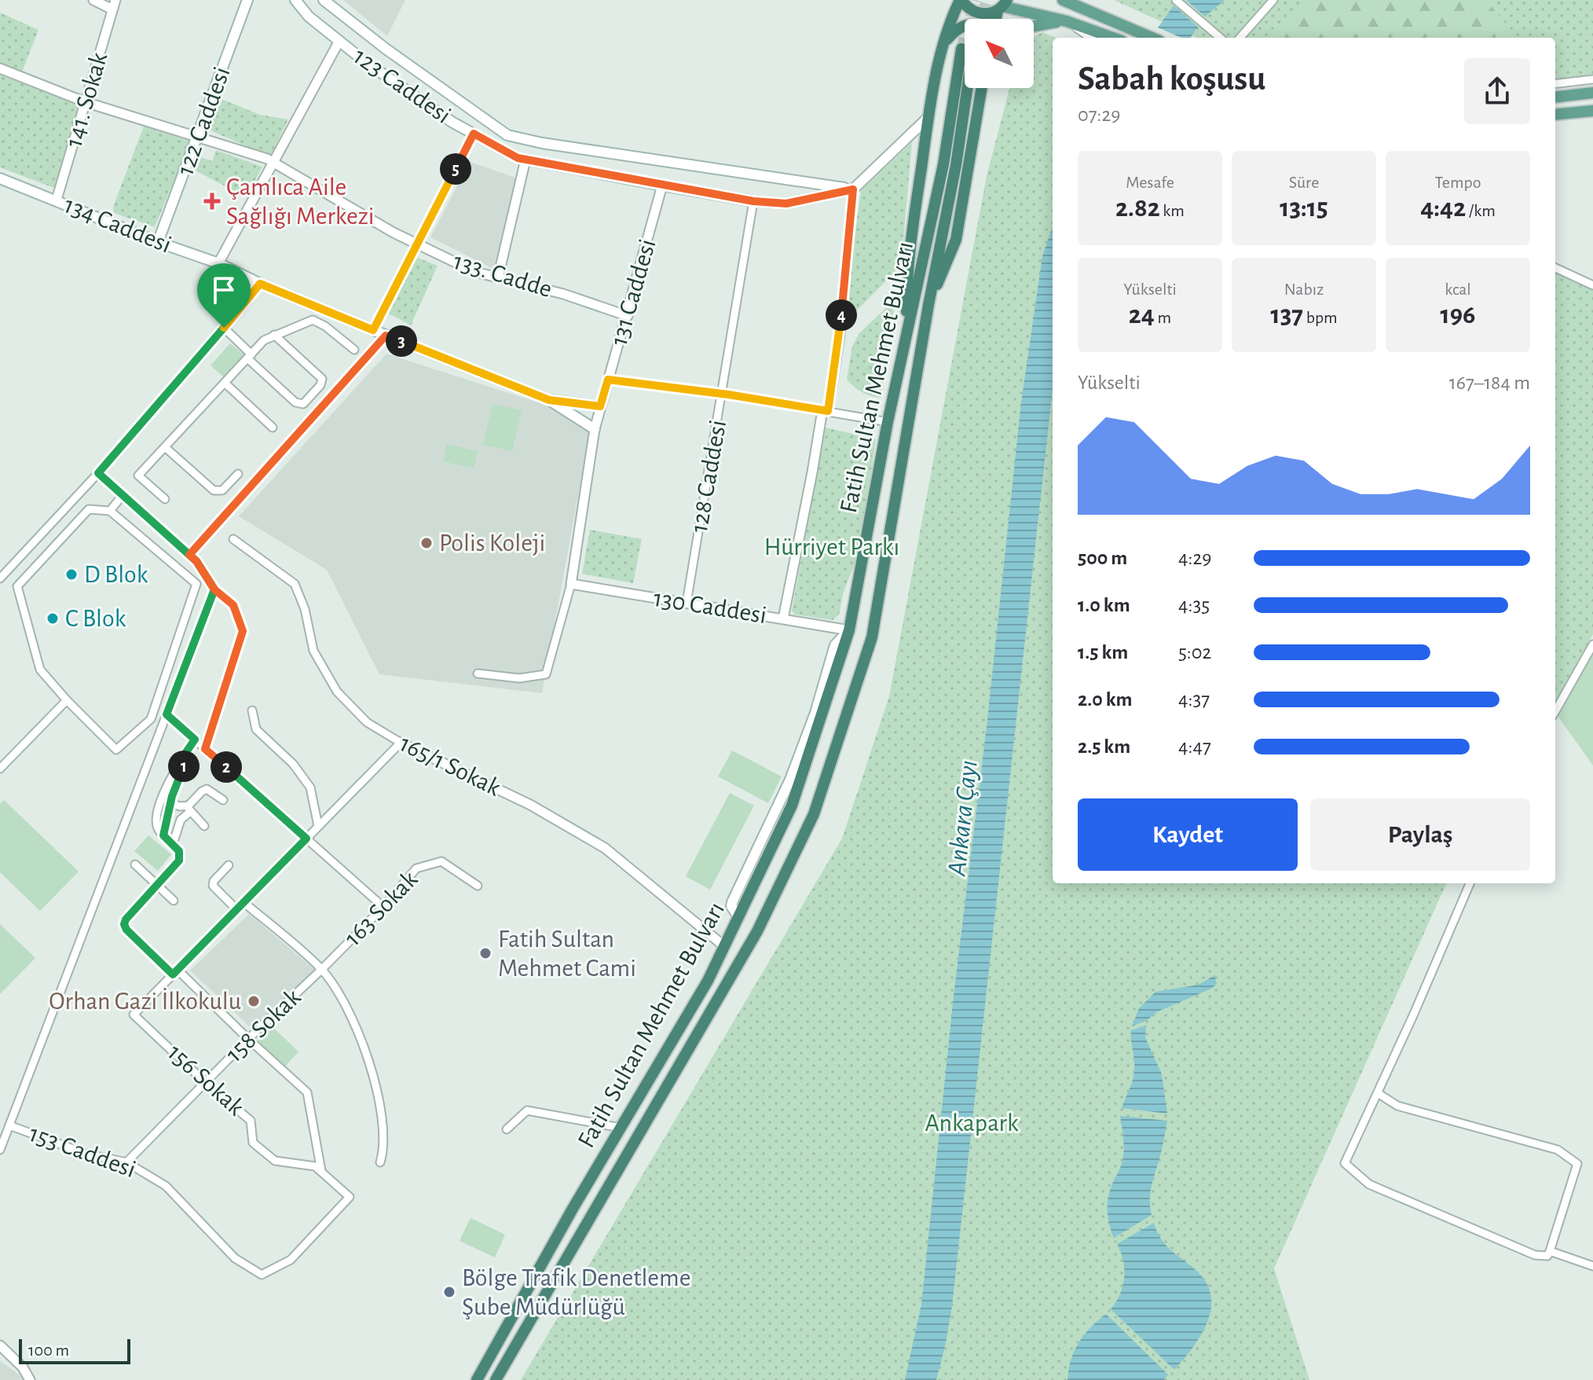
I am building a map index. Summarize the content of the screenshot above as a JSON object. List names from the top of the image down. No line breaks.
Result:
{"streets":{"highway":["Fatih Sultan Mehmet Bulvarı"],"main road":["123 Caddesi","122 Caddesi","134 Caddesi"],"street":["141. Sokak","133. Cadde","131 Caddesi","128 Caddesi","130 Caddesi","165/1 Sokak","163 Sokak","158 Sokak","156 Sokak","153 Caddesi"]},"crossings":[["123 Caddesi","131 Caddesi"],["123 Caddesi","128 Caddesi"],["141. Sokak","134 Caddesi"],["141. Sokak","133. Cadde"],["122 Caddesi","134 Caddesi"],["122 Caddesi","133. Cadde"],["134 Caddesi","131 Caddesi"],["133. Cadde","131 Caddesi"],["131 Caddesi","130 Caddesi"],["Fatih Sultan Mehmet Bulvarı","130 Caddesi"],["Fatih Sultan Mehmet Bulvarı","165/1 Sokak"],["128 Caddesi","130 Caddesi"],["163 Sokak","158 Sokak"],["158 Sokak","156 Sokak"],["158 Sokak","153 Caddesi"],["156 Sokak","153 Caddesi"]],"water":["Ankara Çayı"],"parks":["Hürriyet Parkı","Ankapark"],"places":{"health":["Çamlıca Aile Sağlığı Merkezi"],"other":["Polis Koleji","D Blok","C Blok","Fatih Sultan Mehmet Cami","Orhan Gazi İlkokulu","Bölge Trafik Denetleme Şube Müdürlüğü"]},"scale_bar":"100 m","north":"top left","page":{"heading":["Sabah koşusu","07:29"],"stats":[["Mesafe","2.82 km"],["Süre","13:15"],["Tempo","4:42 /km"],["Yükselti","24 m"],["Nabız","137 bpm"],["kcal","196"]],"pins":["5","4","3","1","2"],"chart":["Yükselti","167–184 m"],"list":[{"name":"500 m","note":"4:29"},{"name":"1.0 km","note":"4:35"},{"name":"1.5 km","note":"5:02"},{"name":"2.0 km","note":"4:37"},{"name":"2.5 km","note":"4:47"}],"buttons":["Kaydet","Paylaş"],"scale":"100 m"}}
